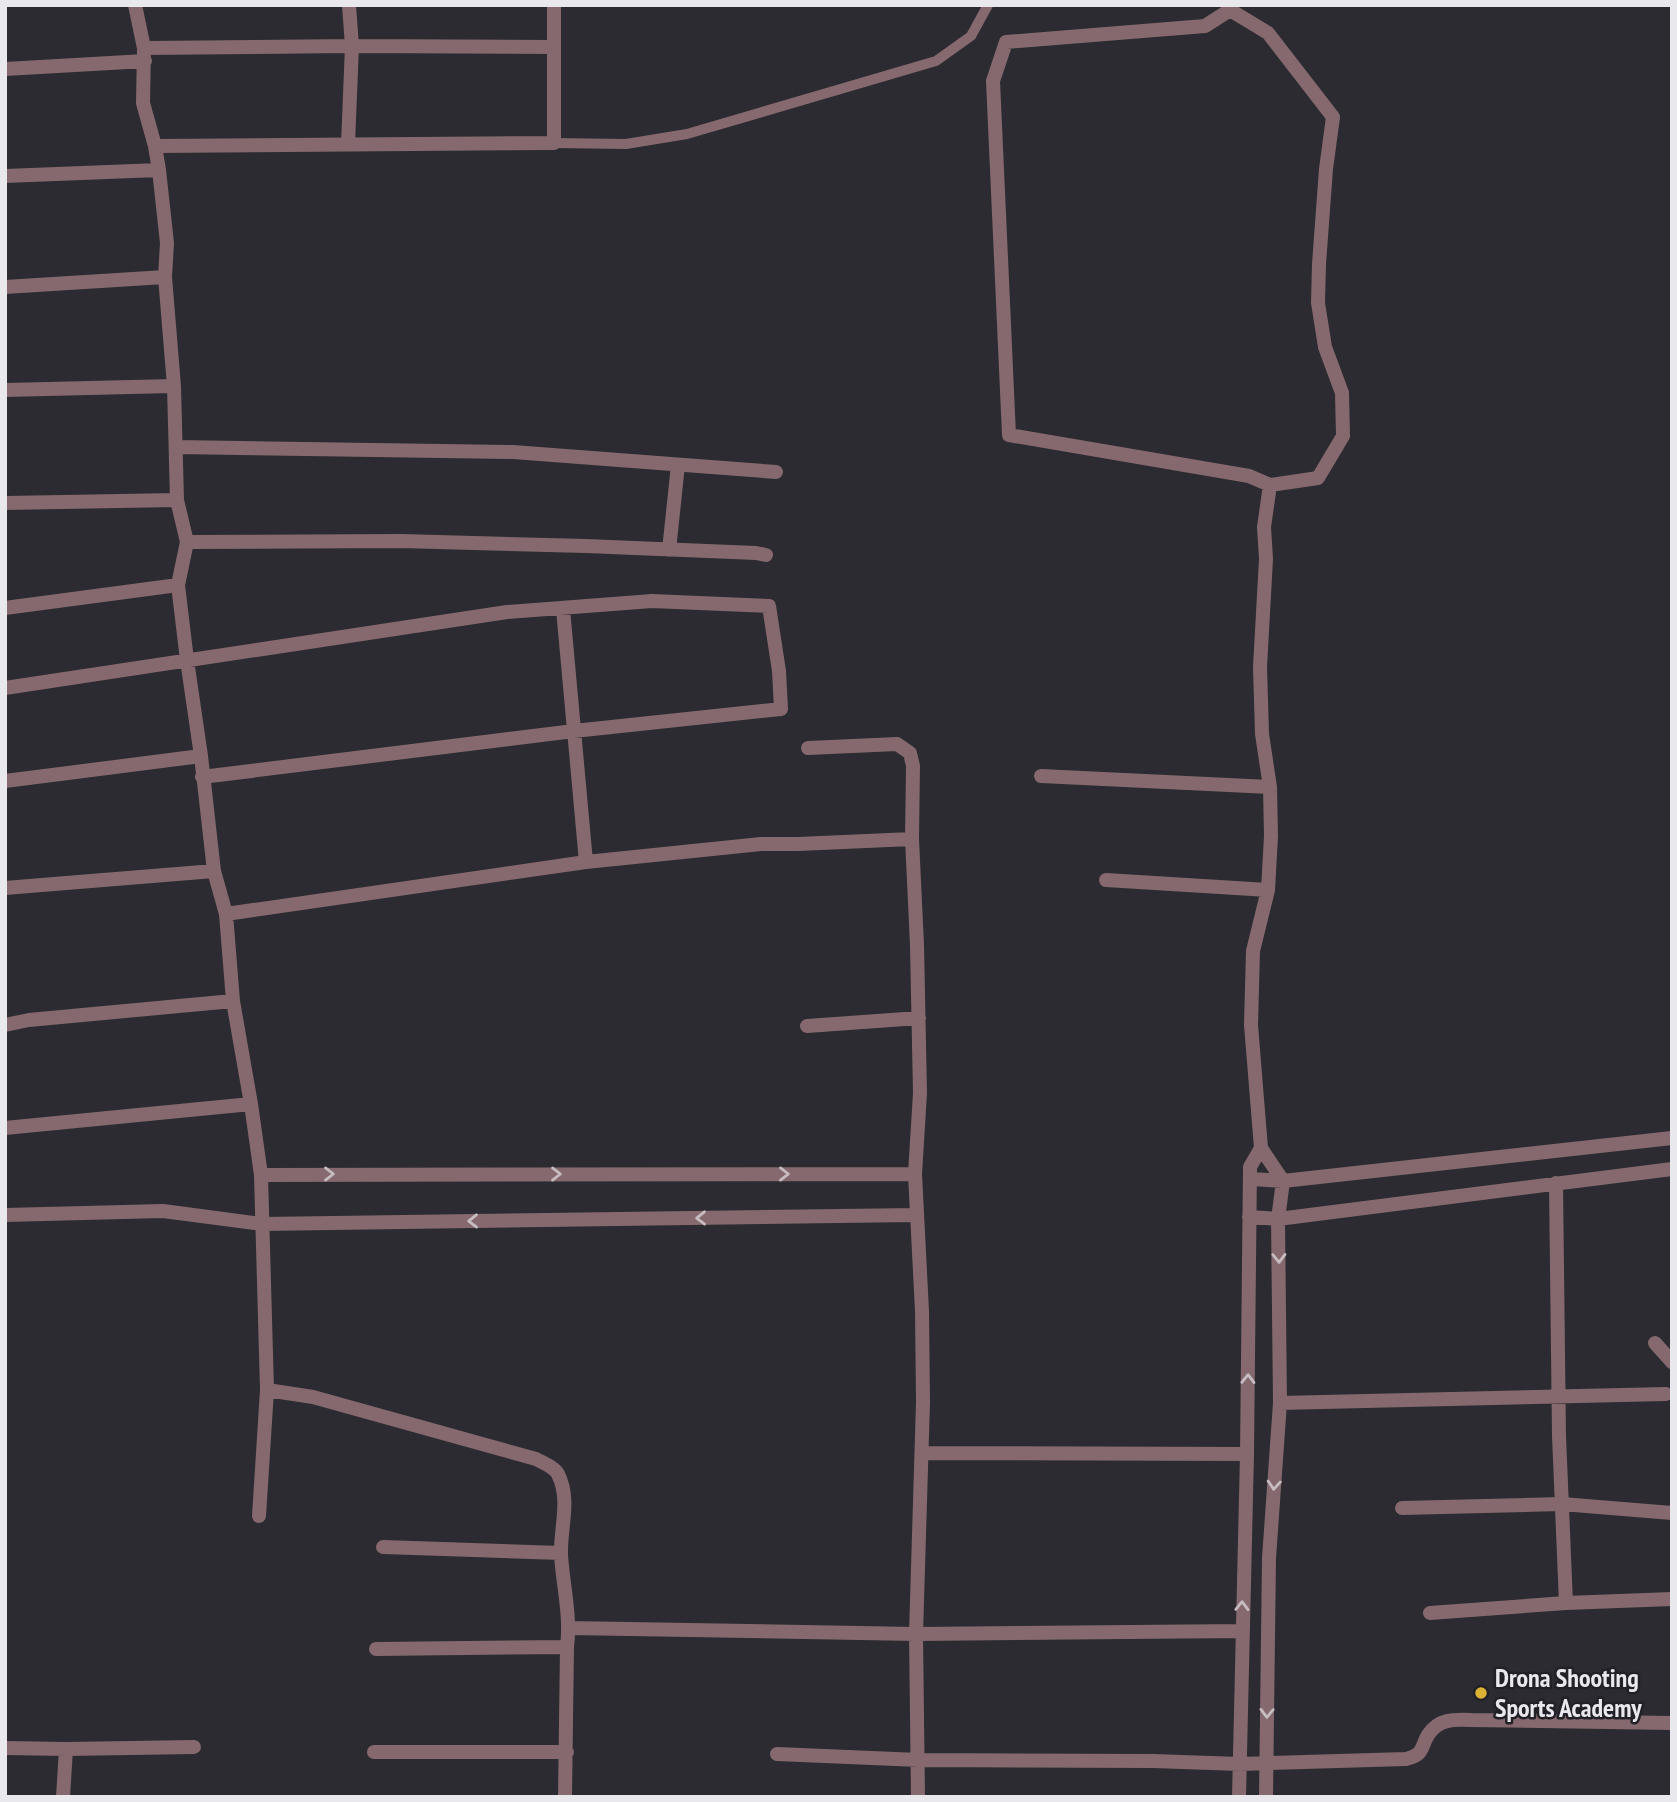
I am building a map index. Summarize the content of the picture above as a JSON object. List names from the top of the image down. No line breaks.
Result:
{"places":["Drona Shooting Sports Academy"]}
